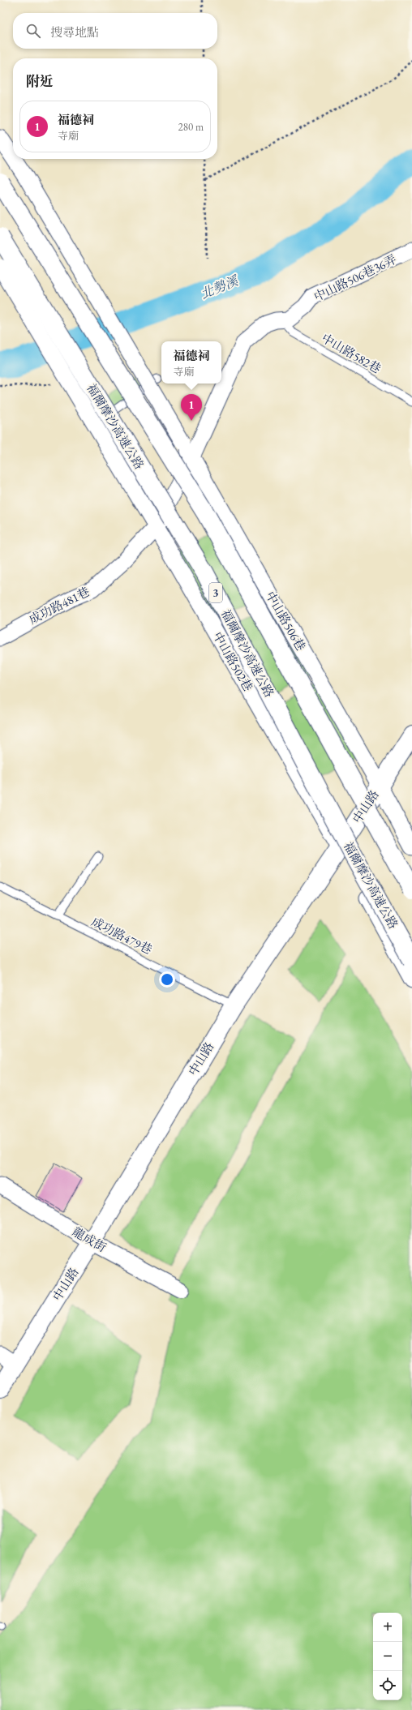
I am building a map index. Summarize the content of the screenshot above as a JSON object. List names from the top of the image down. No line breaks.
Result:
{"streets":{"main road":["福爾摩沙高速公路","3","中山路"],"street":["中山路506巷36弄","成功路481巷","中山路506巷","中山路502巷","龍成街"],"lane":["中山路582巷","成功路479巷"]},"crossings":[["中山路506巷36弄","中山路582巷"],["中山路506巷36弄","成功路481巷"],["中山路506巷36弄","中山路506巷"],["成功路481巷","中山路506巷"],["成功路481巷","中山路502巷"],["中山路506巷","中山路"],["中山路502巷","中山路"],["中山路","成功路479巷"],["中山路","龍成街"]],"water":["北勢溪"],"page":{"search":"搜尋地點","heading":"附近","list":[{"mark":"1","name":"福德祠","note":"寺廟","value":"280 m"}],"popup":["福德祠","寺廟"],"pins":"1","map_buttons":["+","−"]}}
